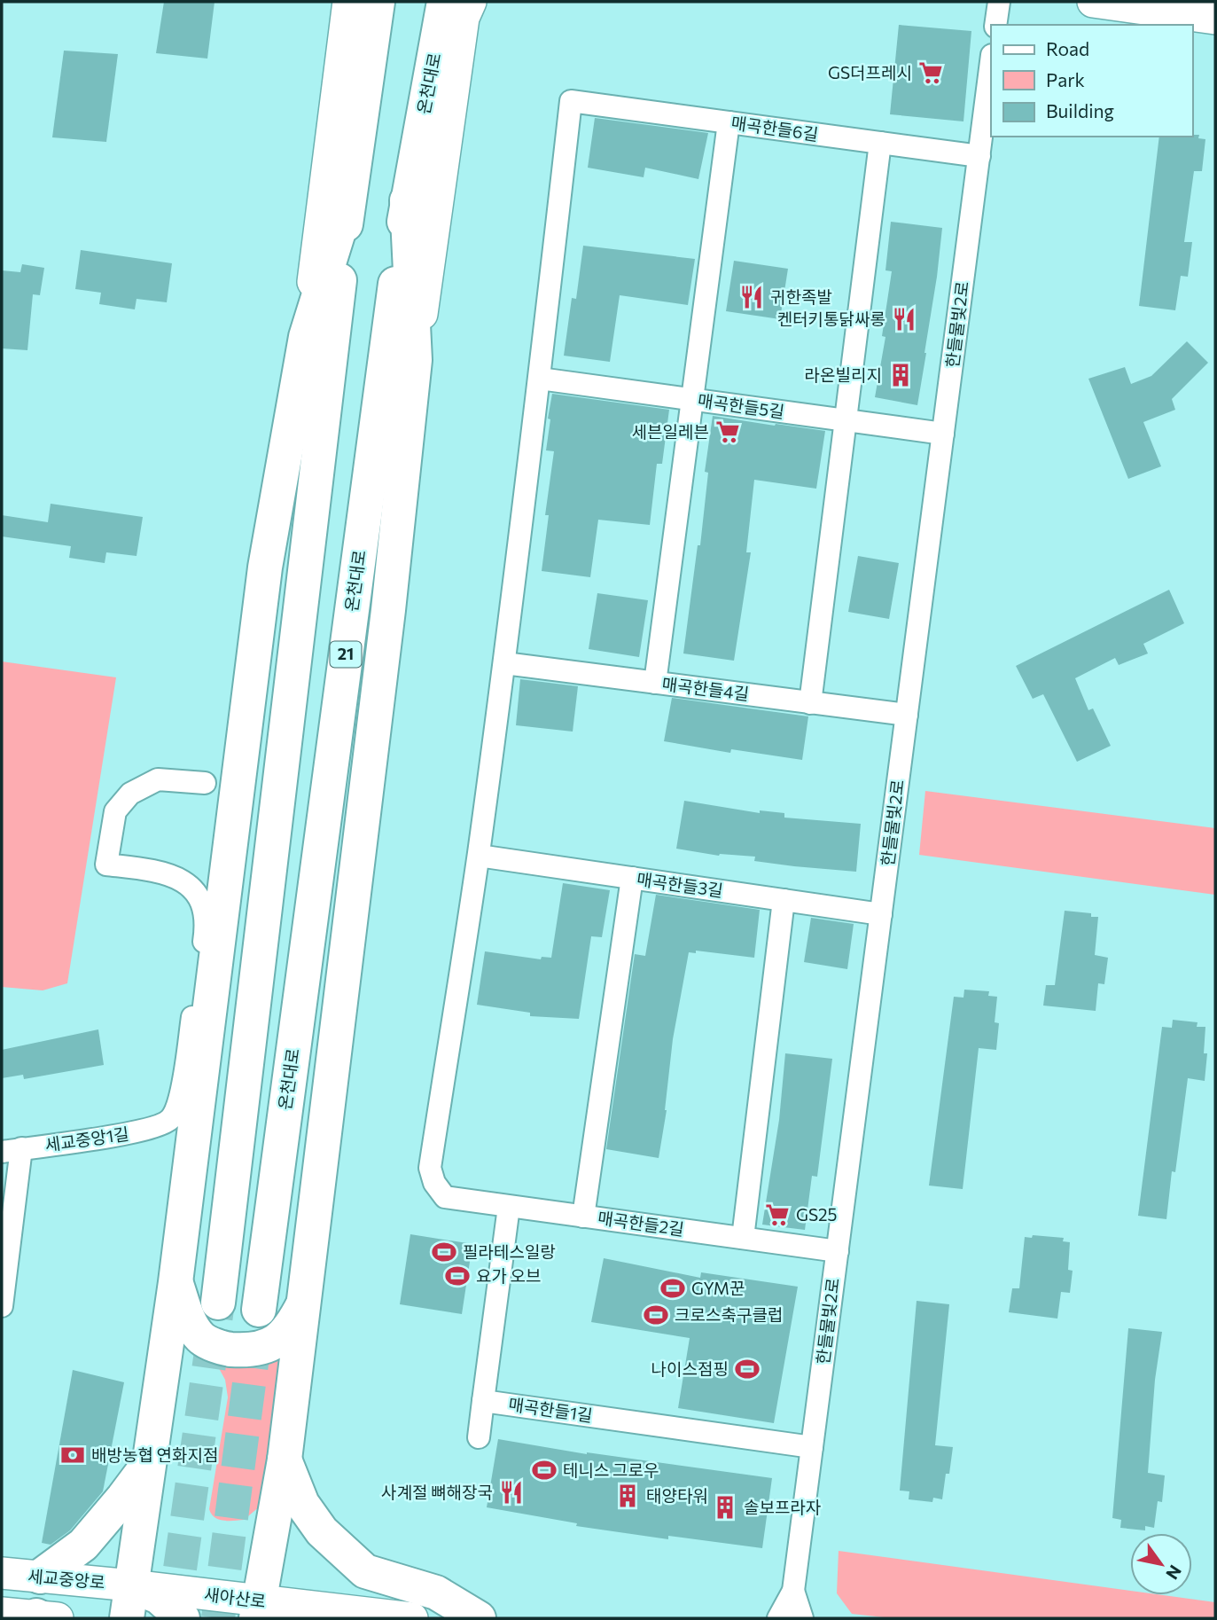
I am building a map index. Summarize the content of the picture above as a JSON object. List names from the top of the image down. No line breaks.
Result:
{"streets":{"highway":["온천대로","21"],"street":["매곡한들6길","한들물빛2로","매곡한들5길","매곡한들4길","매곡한들3길","세교중앙1길","매곡한들2길","매곡한들1길","세교중앙로","새아산로"]},"crossings":[["매곡한들6길","한들물빛2로"],["매곡한들6길","매곡한들5길"],["한들물빛2로","매곡한들5길"],["한들물빛2로","매곡한들4길"],["한들물빛2로","매곡한들3길"],["한들물빛2로","매곡한들2길"],["한들물빛2로","매곡한들1길"],["매곡한들3길","매곡한들2길"],["매곡한들2길","매곡한들1길"],["세교중앙로","새아산로"]],"places":{"supermarket":["GS더프레시","세븐일레븐","GS25"],"restaurant":["귀한족발","켄터키통닭싸롱","사계절 뼈해장국"],"building":["라온빌리지","태양타워","솔보프라자"],"sports":["필라테스일랑","요가 오브","GYM꾼","크로스축구클럽","나이스점핑","테니스 그로우"],"bank":["배방농협 연화지점"]},"legend":["Road","Park","Building"],"north":"bottom right"}
